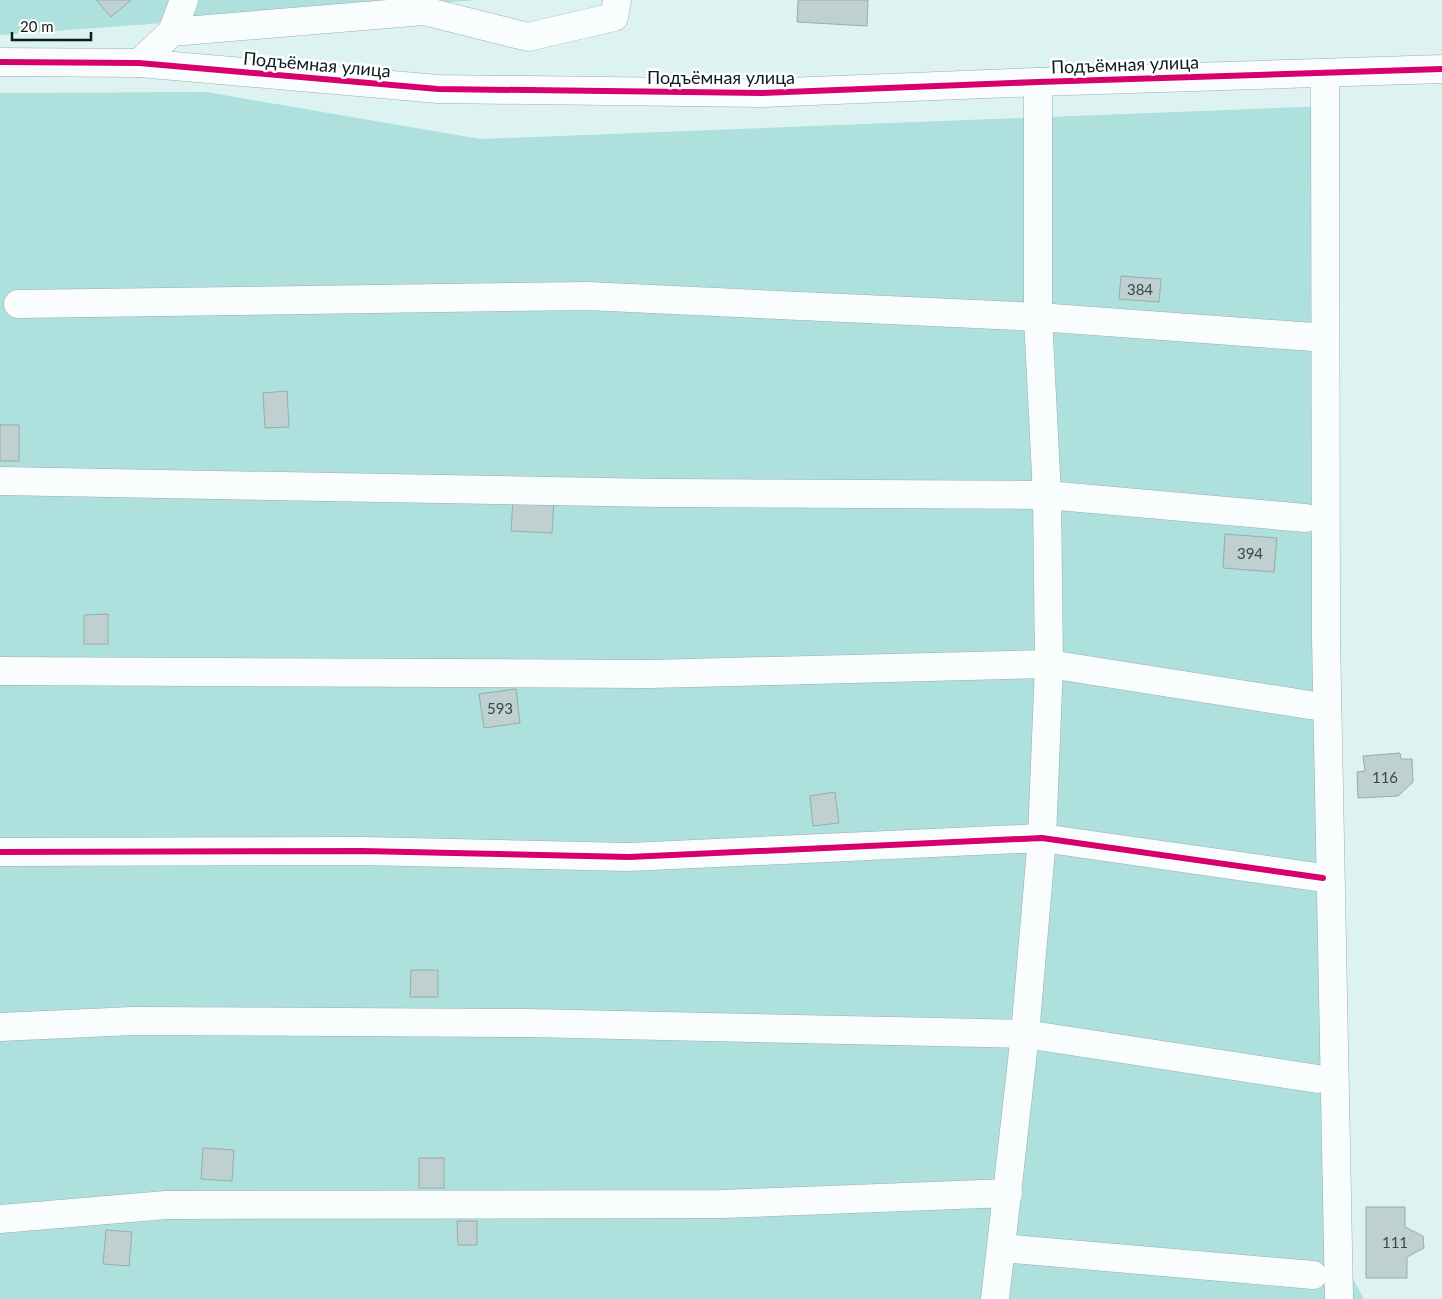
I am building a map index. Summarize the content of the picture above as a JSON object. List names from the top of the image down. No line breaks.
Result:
{"streets":{"street":["Подъёмная улица"]},"house_numbers":["384","394","593","116","111"],"scale_bar":"20 m"}
